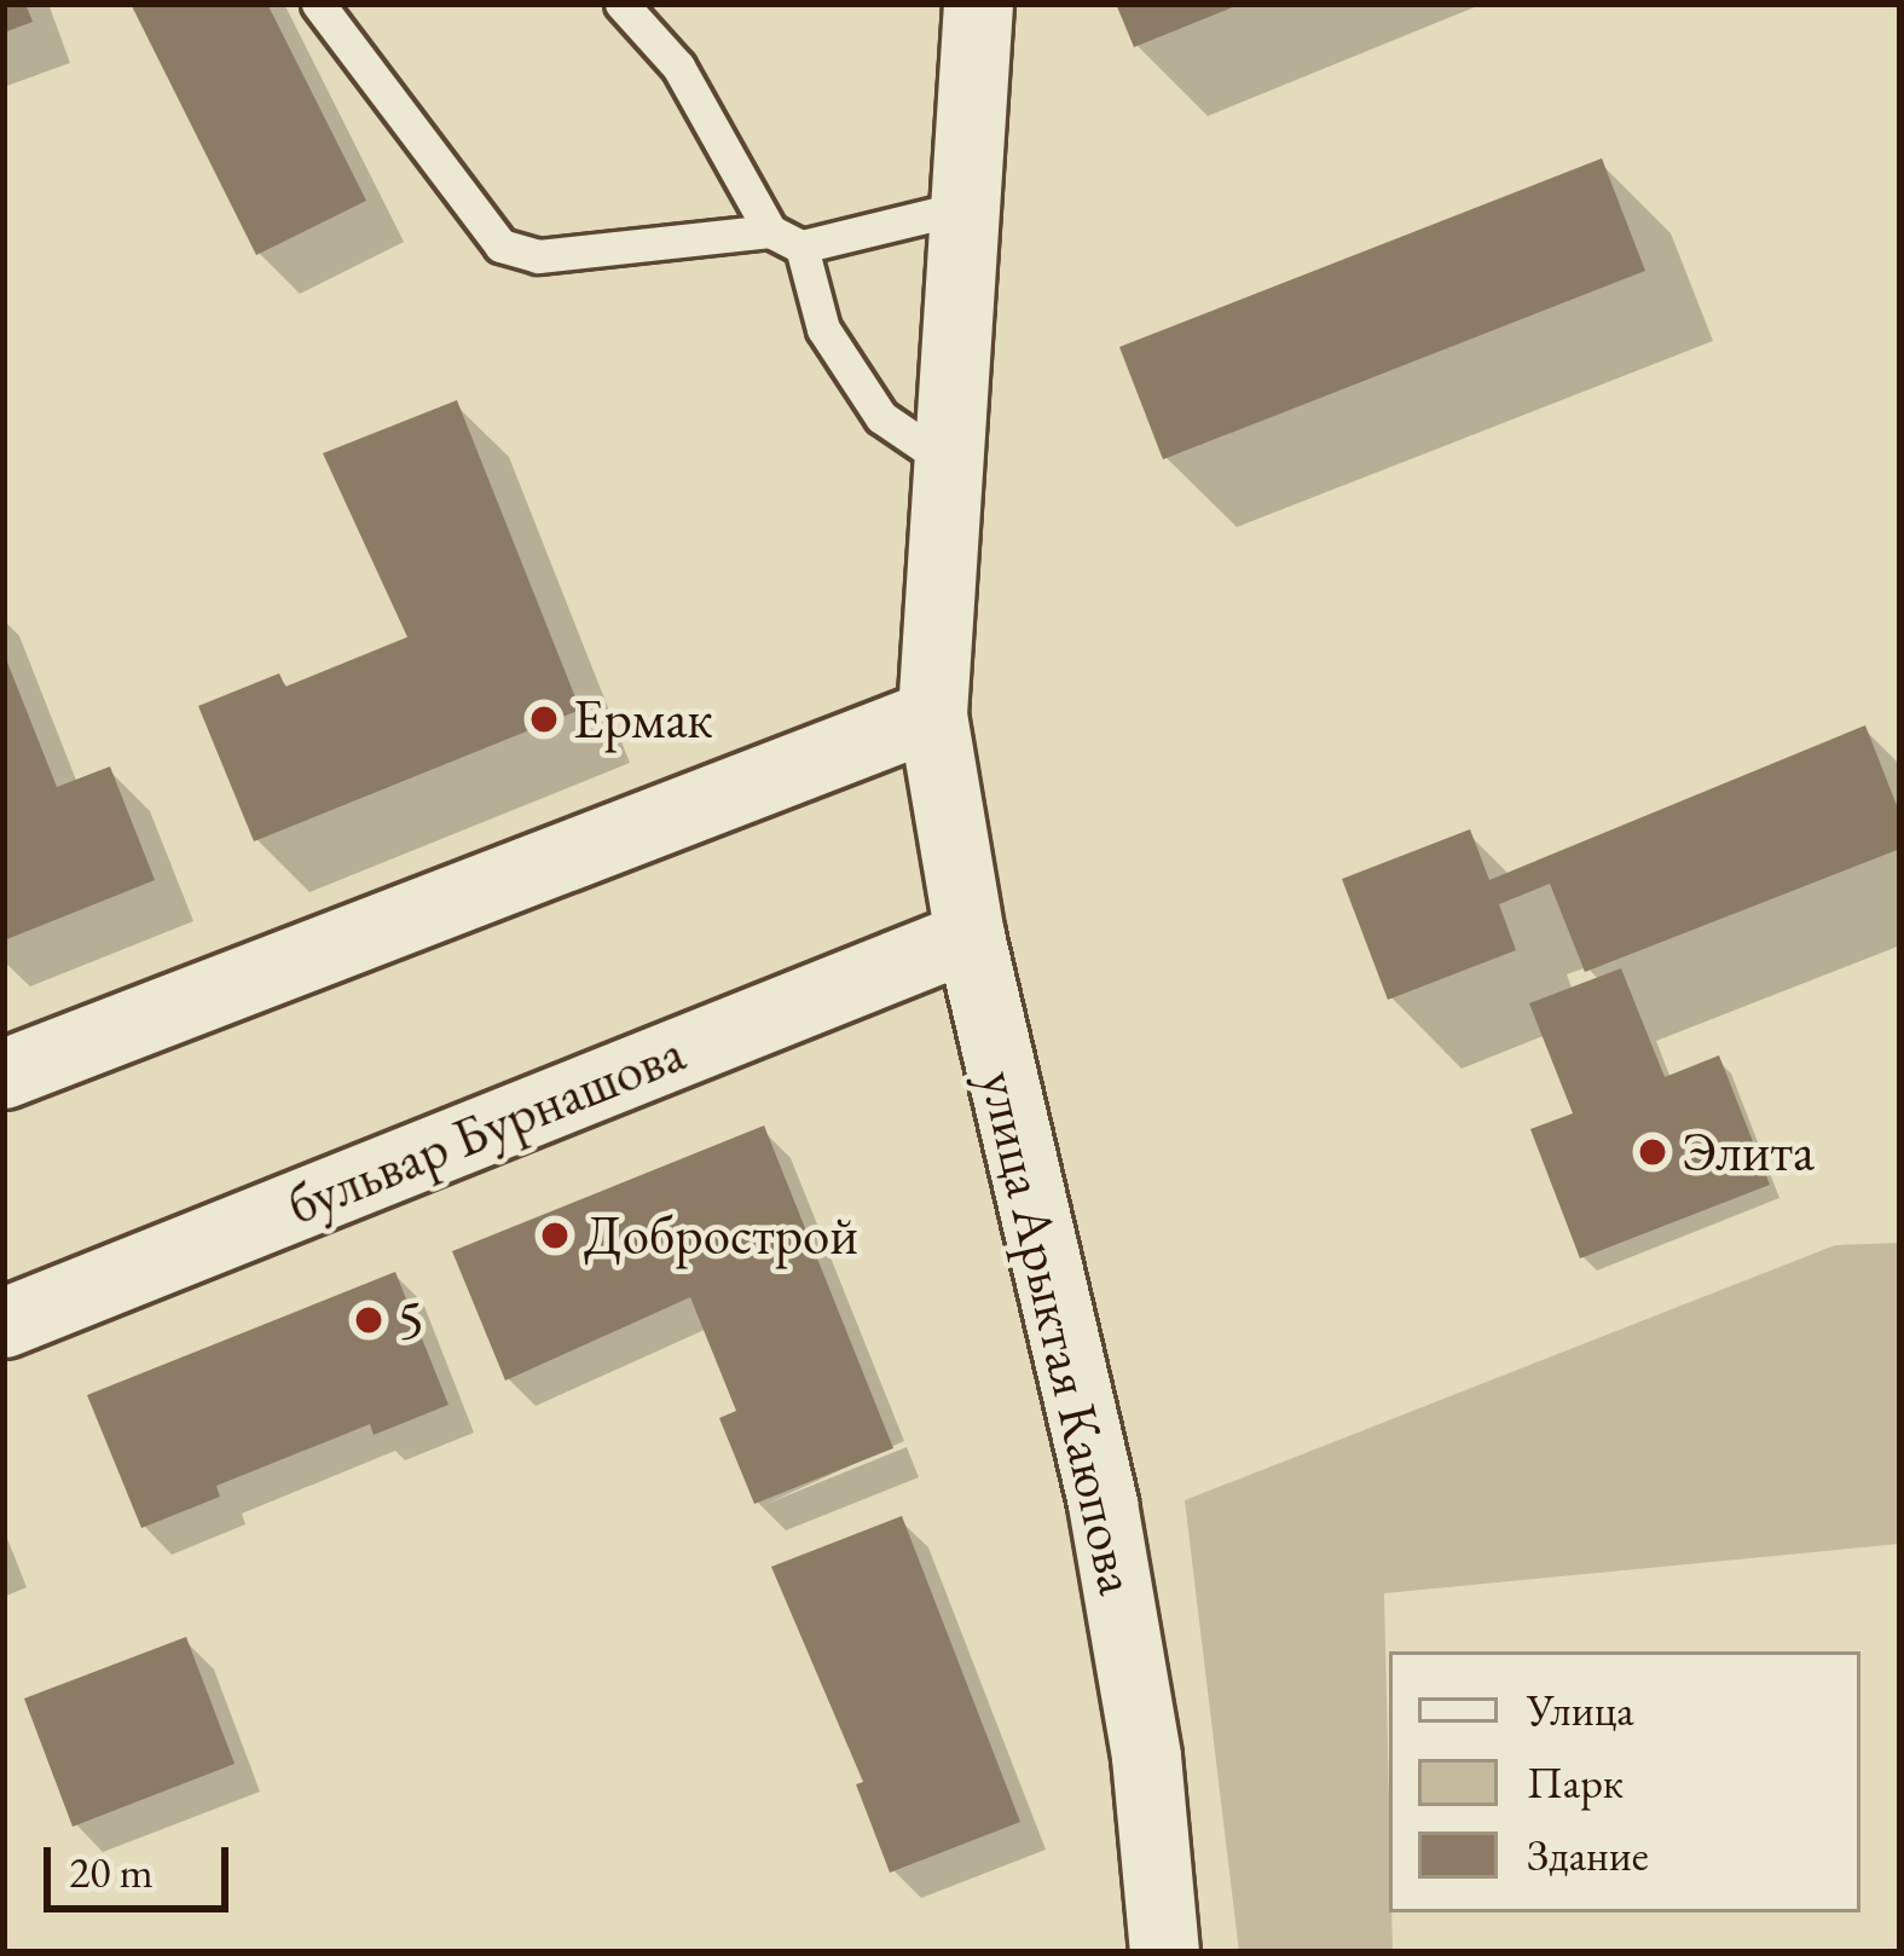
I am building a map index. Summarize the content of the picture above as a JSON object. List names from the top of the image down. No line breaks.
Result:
{"streets":{"street":["бульвар Бурнашова","улица Арыктая Каюпова"]},"crossings":[["бульвар Бурнашова","улица Арыктая Каюпова"]],"places":["Ермак","Элита","Добрострой","5"],"legend":["Улица","Парк","Здание"],"scale_bar":"20 m"}
